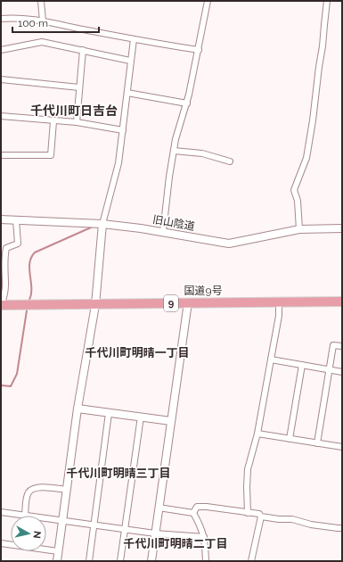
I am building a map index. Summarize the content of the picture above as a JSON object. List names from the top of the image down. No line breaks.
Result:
{"streets":{"highway":["国道9号","9"],"street":["旧山陰道"]},"districts":["千代川町日吉台","千代川町明晴一丁目","千代川町明晴三丁目","千代川町明晴二丁目"],"scale_bar":"100 m","north":"right"}
